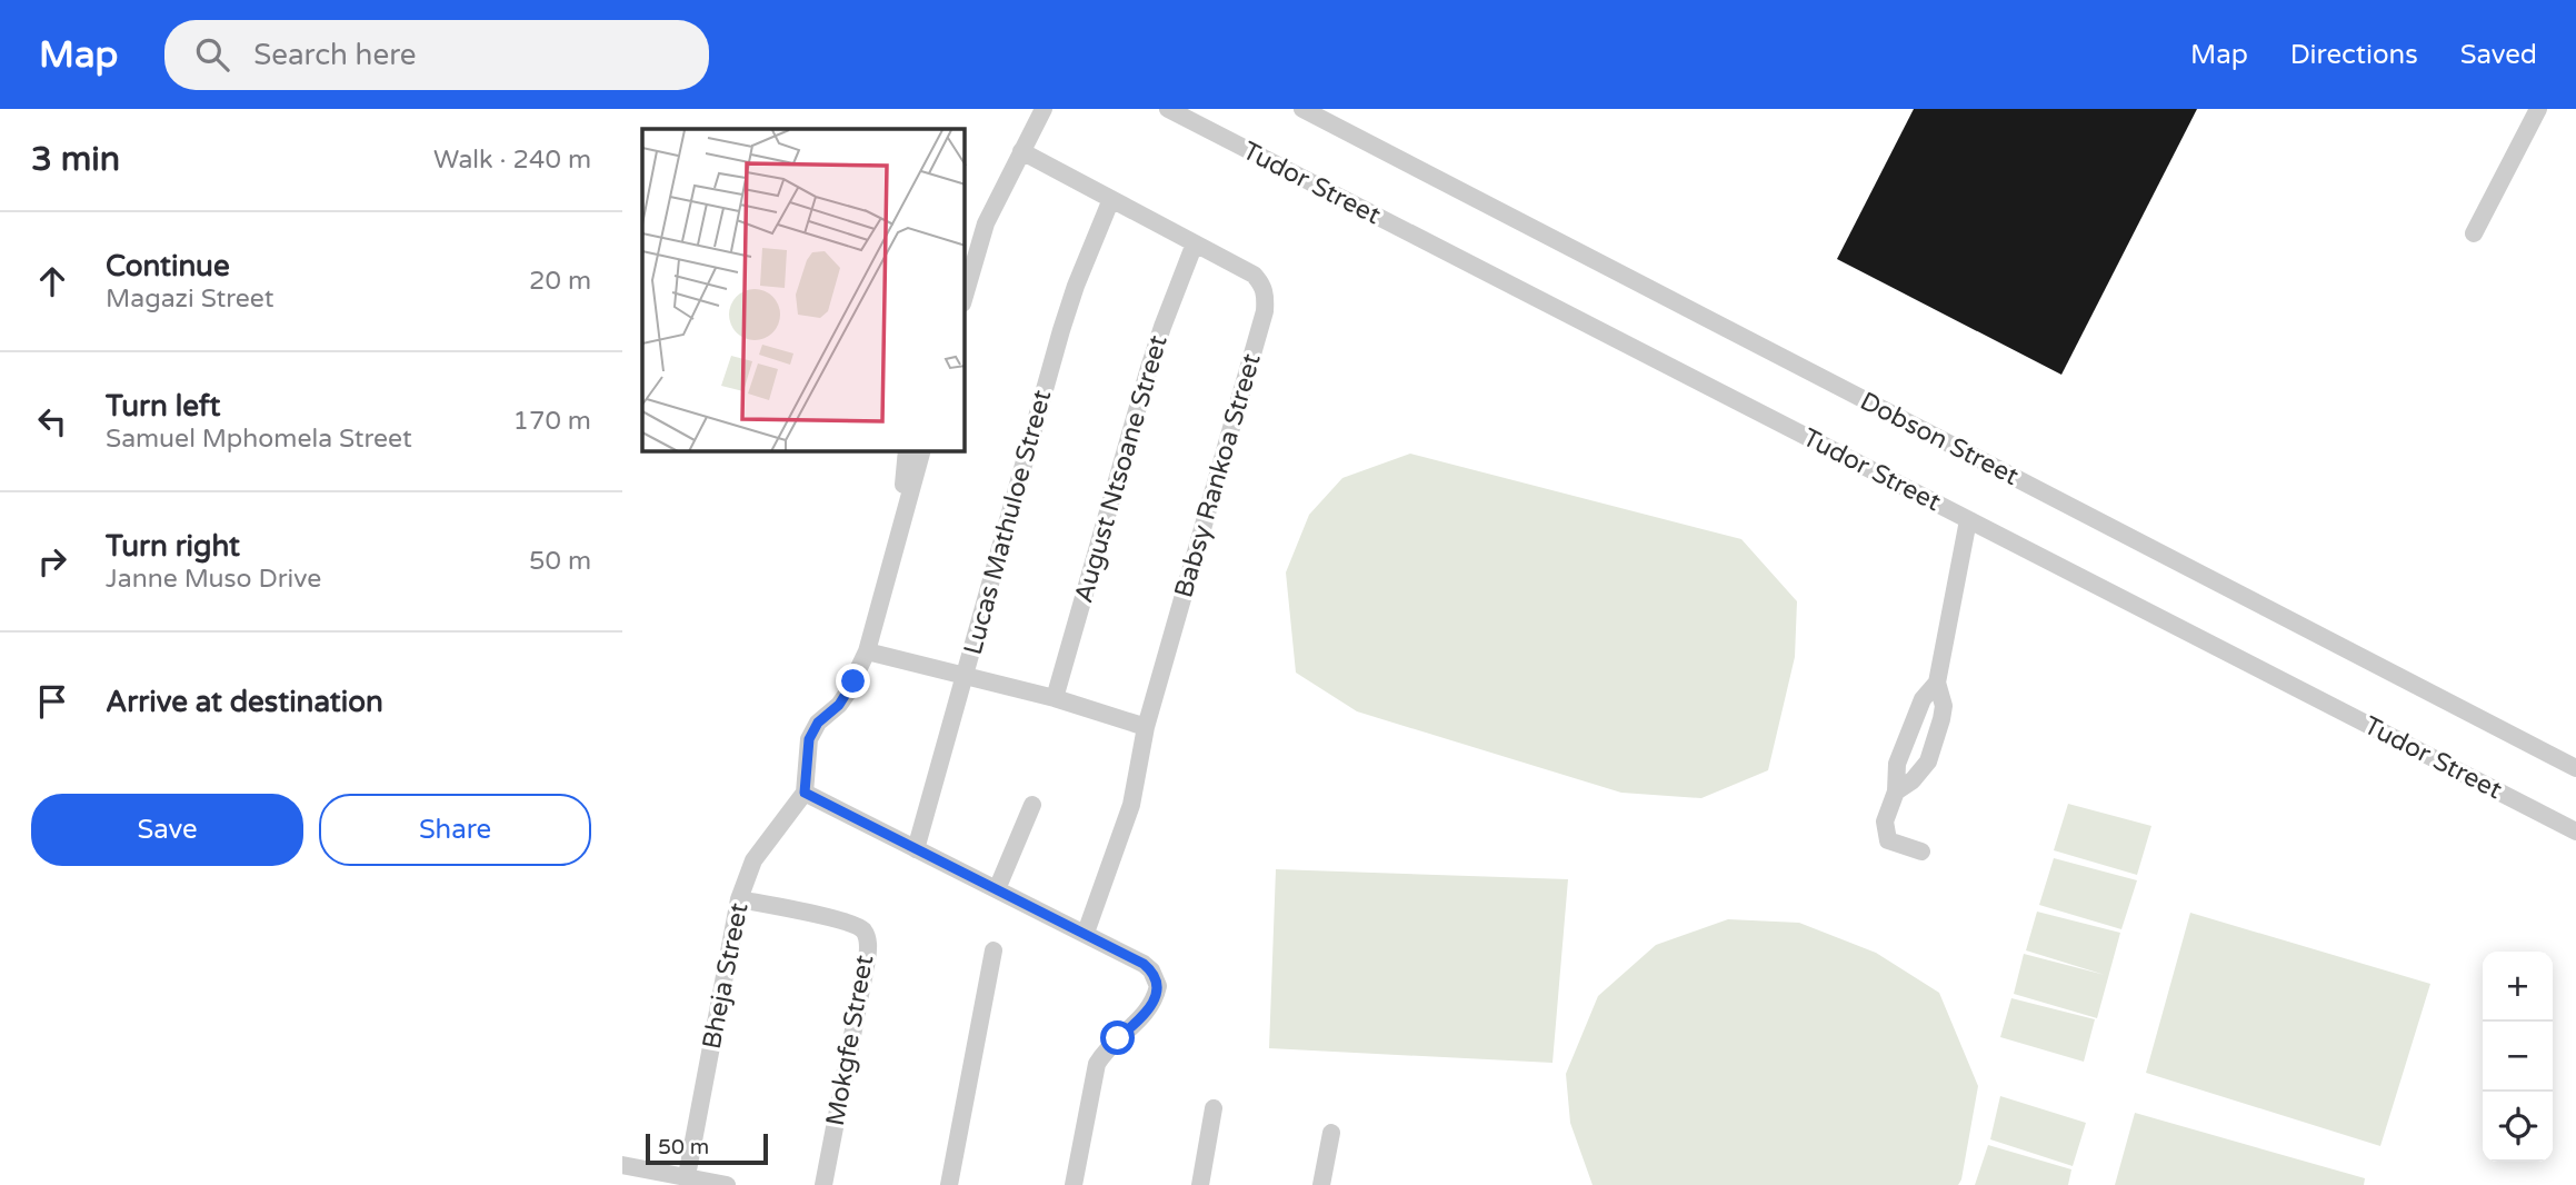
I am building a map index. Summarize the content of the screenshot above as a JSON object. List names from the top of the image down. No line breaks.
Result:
{"streets":{"street":["Tudor Street","Dobson Street","August Ntsoane Street","Babsy Rankoa Street","Lucas Mathuloe Street","Bheja Street","Mokgfe Street"]},"crossings":[["August Ntsoane Street","Babsy Rankoa Street"],["Babsy Rankoa Street","Lucas Mathuloe Street"],["Bheja Street","Mokgfe Street"]],"scale_bar":"50 m","page":{"header":"Map","search":"Search here","nav":["Map","Directions","Saved"],"heading":["3 min","Walk · 240 m"],"list":[["Continue","Magazi Street","20 m"],["Turn left","Samuel Mphomela Street","170 m"],["Turn right","Janne Muso Drive","50 m"],"Arrive at destination"],"buttons":["Save","Share"],"map_buttons":["+","−"],"scale":"50 m"}}
